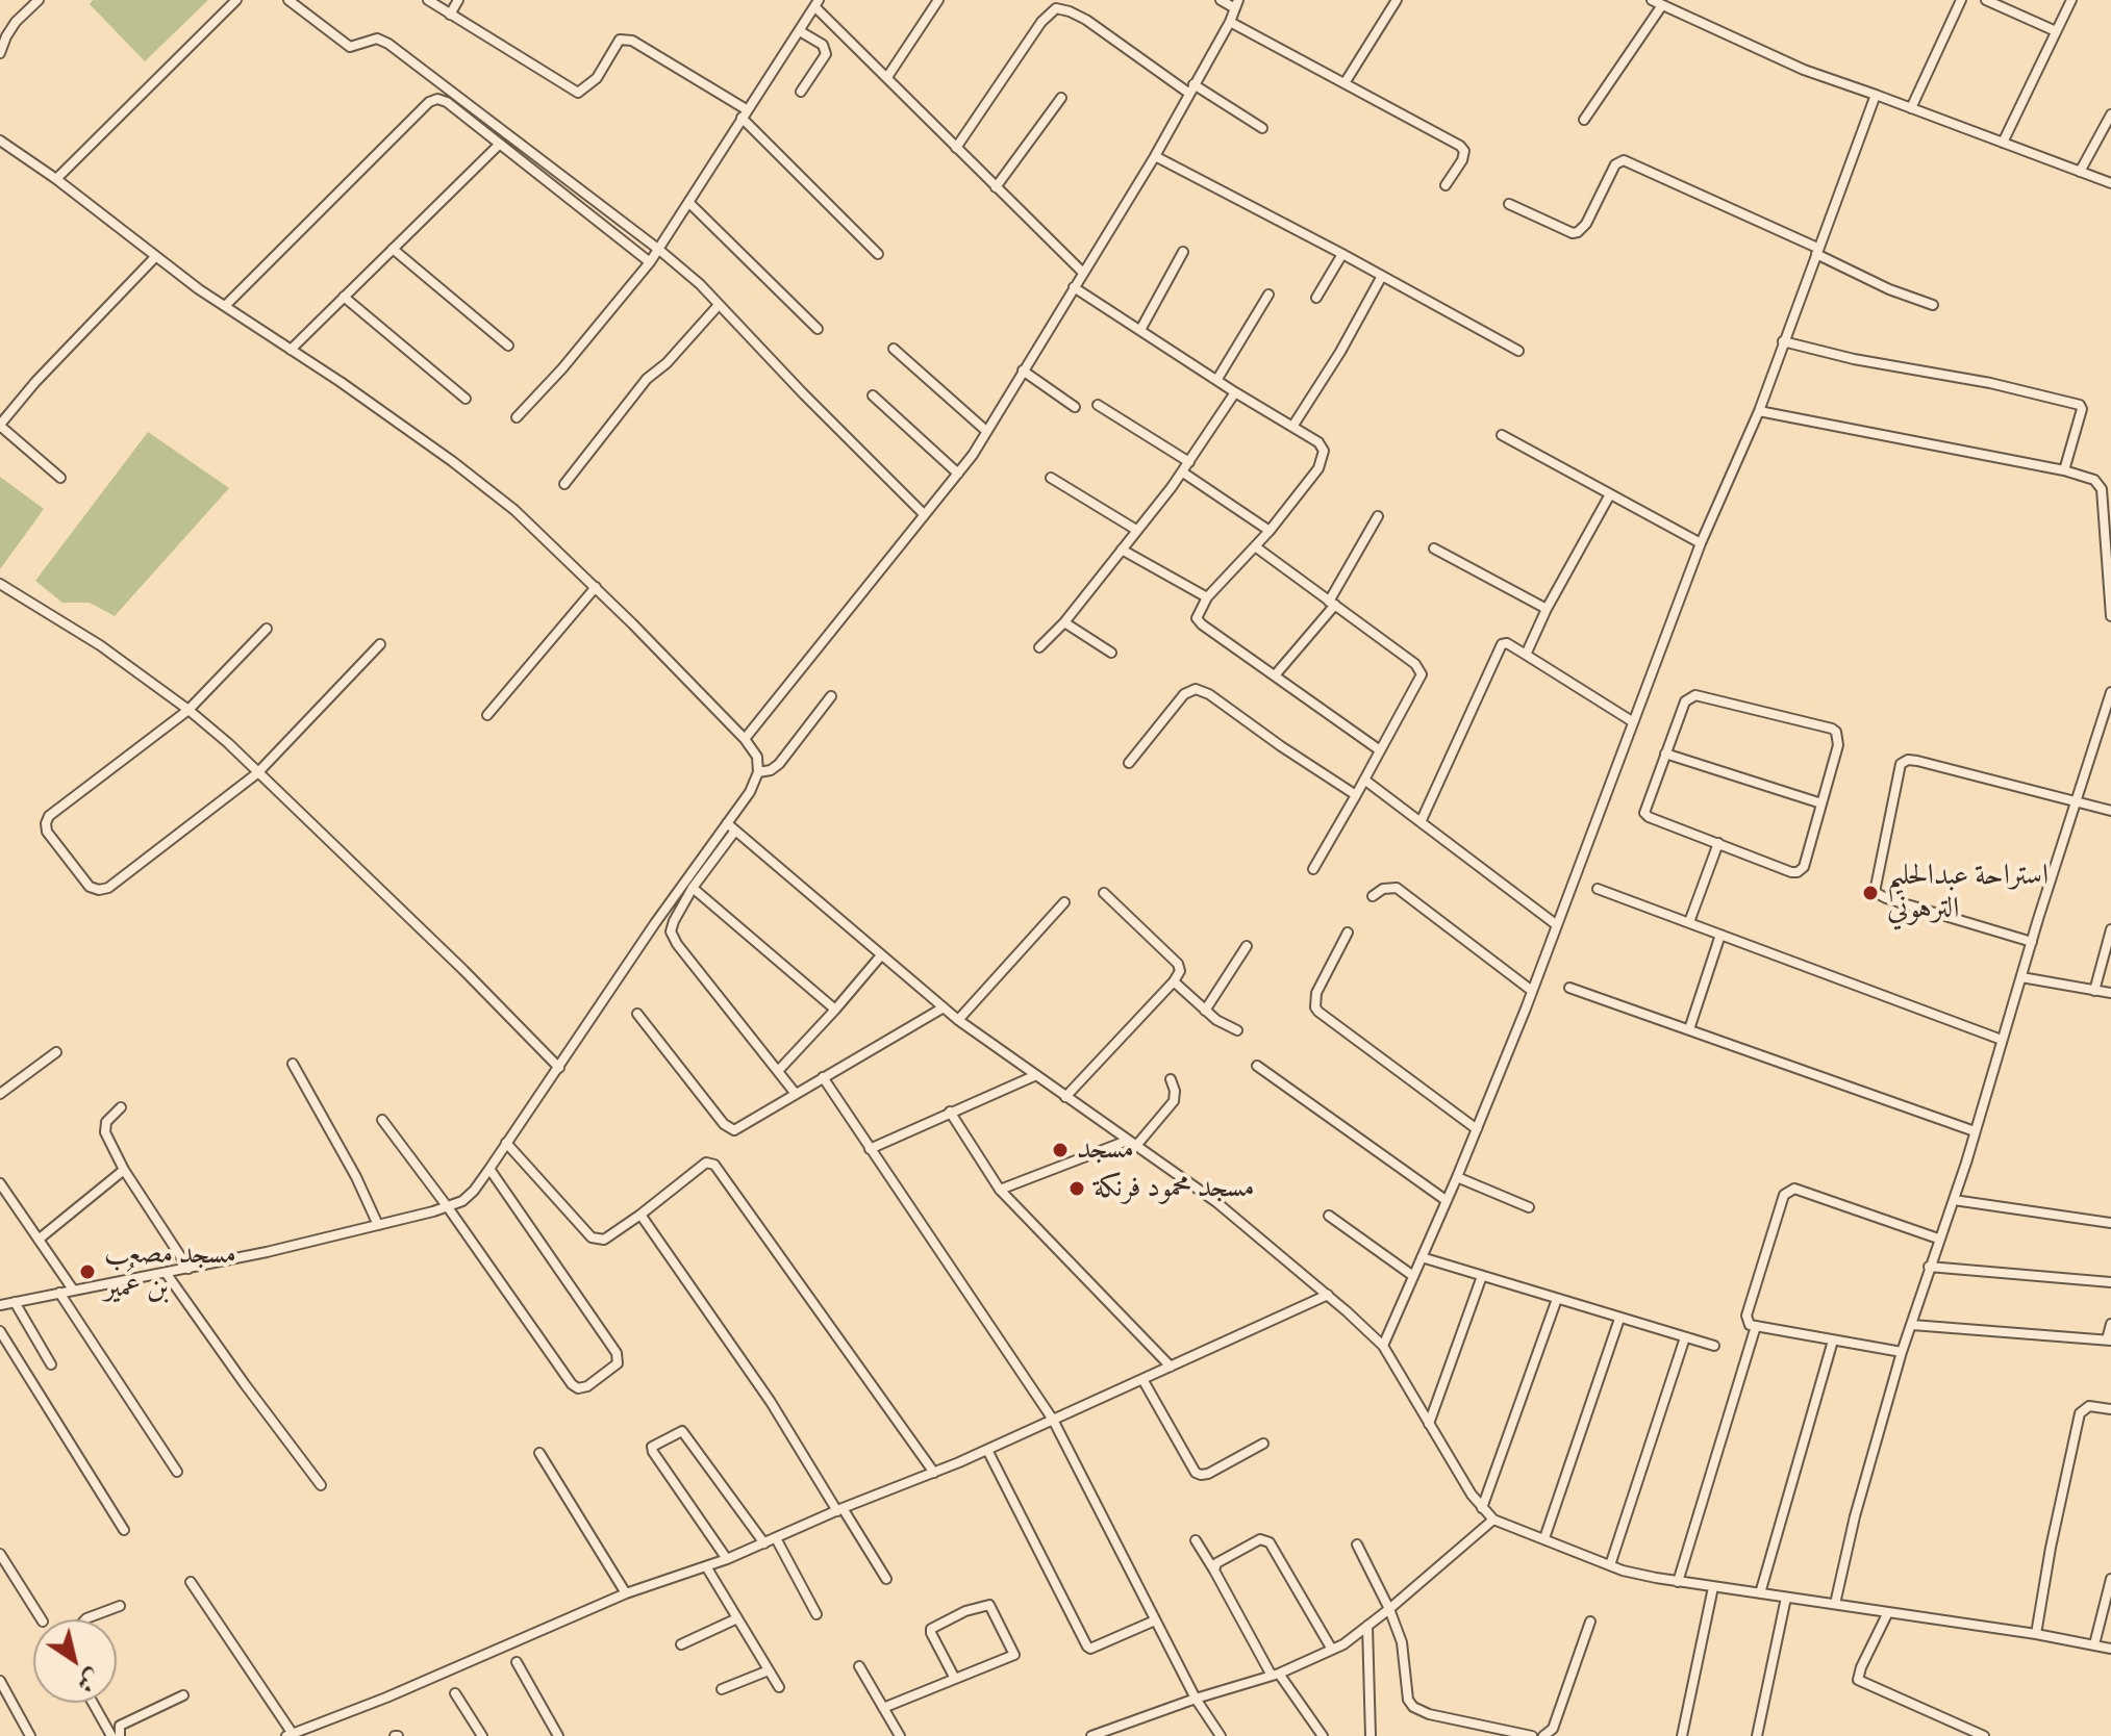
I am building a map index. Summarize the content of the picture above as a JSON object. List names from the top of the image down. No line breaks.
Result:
{"places":["استراحة عبدالحليم الترهوني","مسجد","مسجد محمود فرنكة","مسجد مصعب بن عُمير"],"north":"bottom right"}
